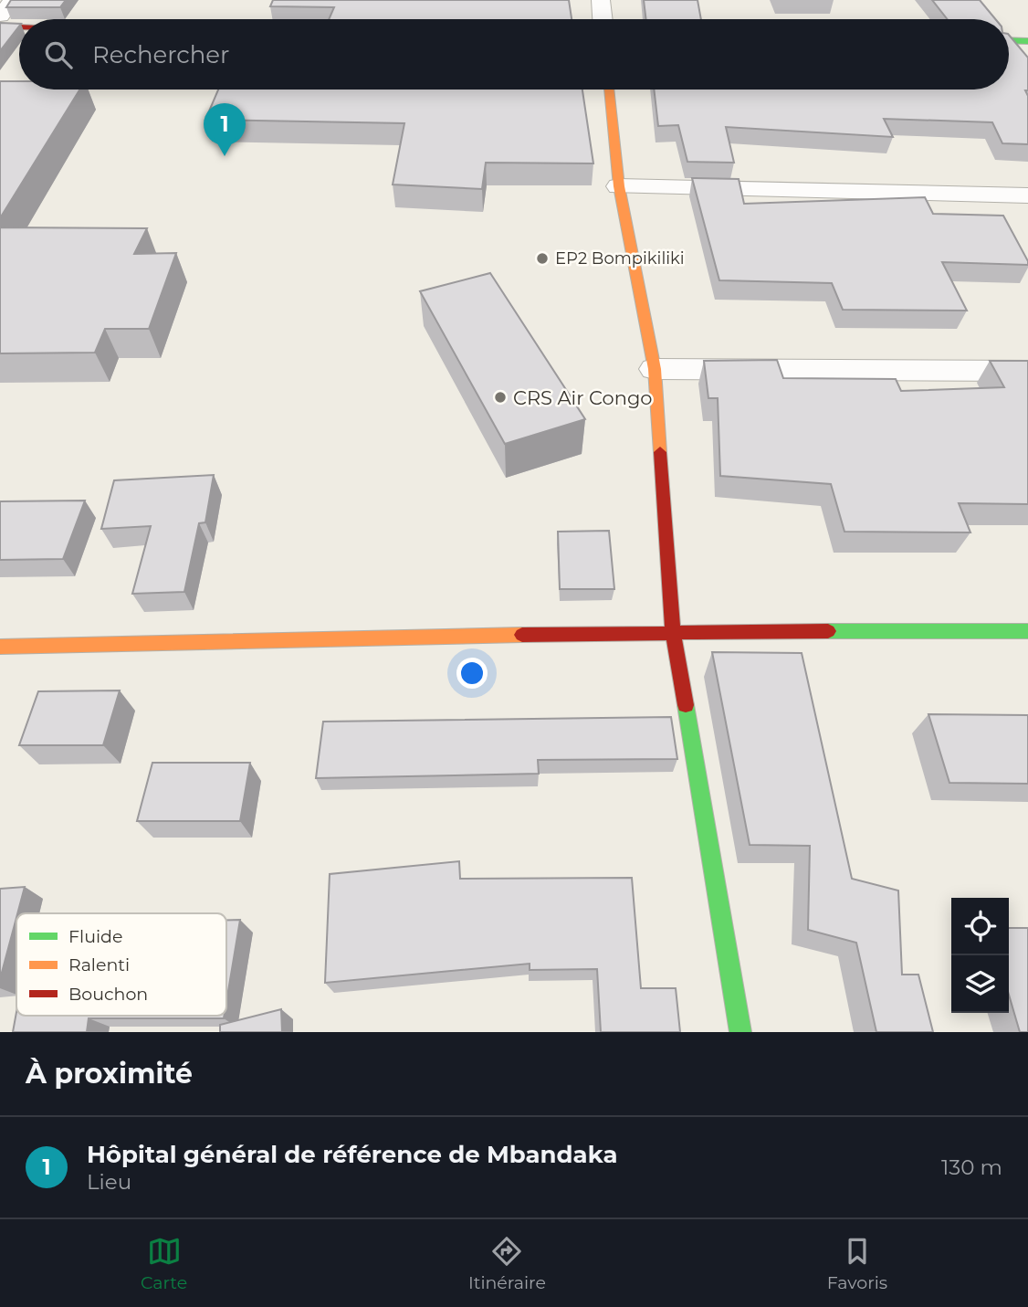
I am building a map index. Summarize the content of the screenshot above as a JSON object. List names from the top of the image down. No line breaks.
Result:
{"places":["EP2 Bompikiliki","CRS Air Congo"],"legend":["Fluide","Ralenti","Bouchon"],"page":{"search":"Rechercher","pins":"1","heading":"À proximité","list":[{"mark":"1","name":"Hôpital général de référence de Mbandaka","note":"Lieu","value":"130 m"}],"nav":["Carte","Itinéraire","Favoris"]}}
